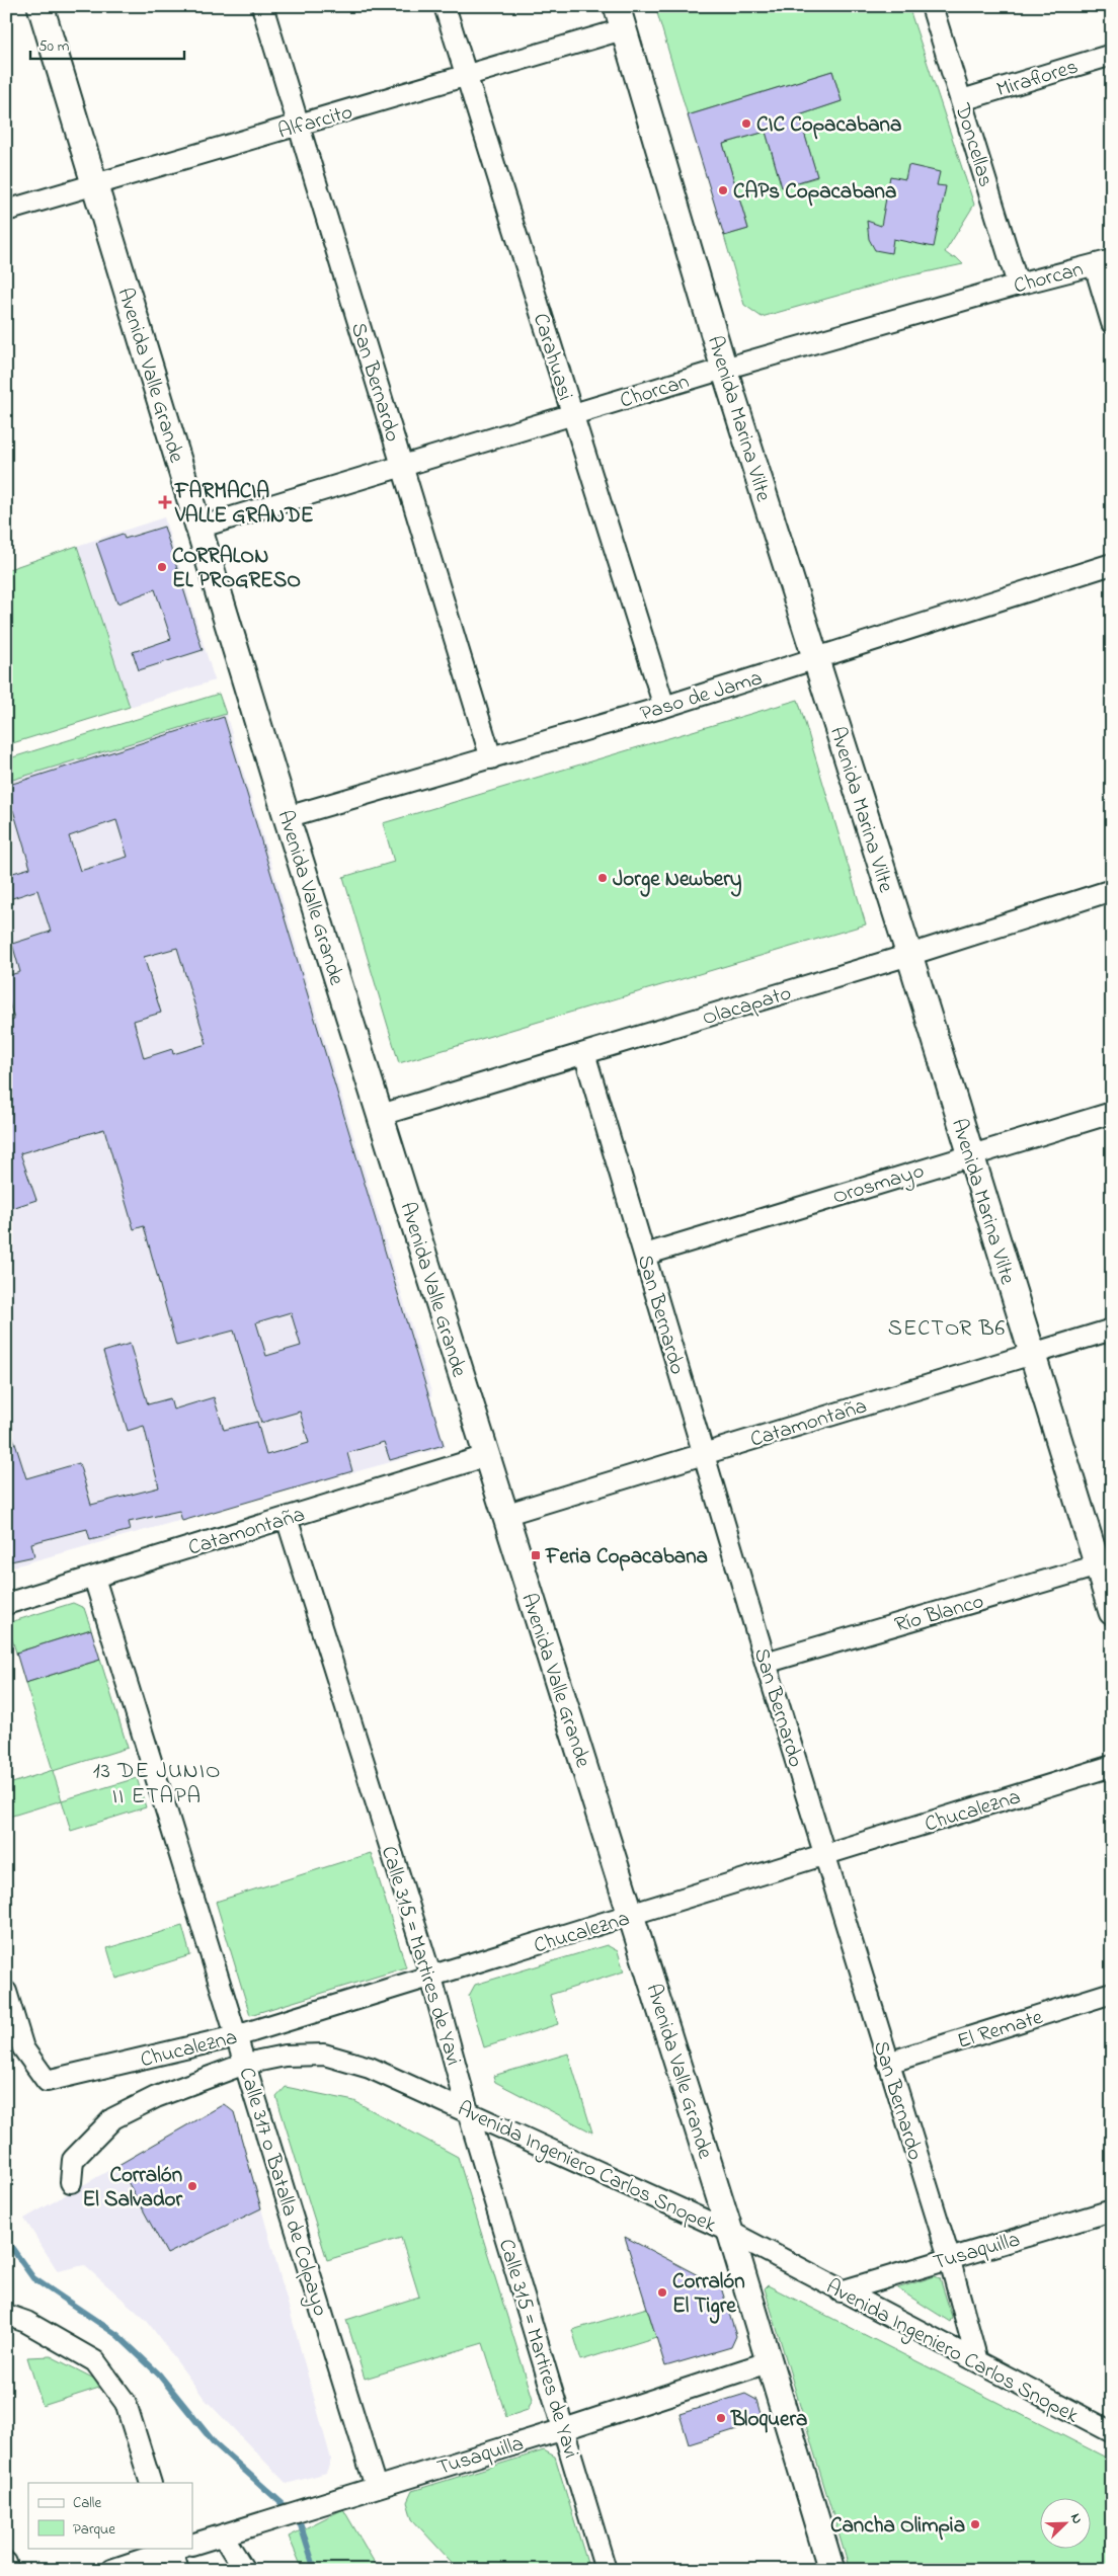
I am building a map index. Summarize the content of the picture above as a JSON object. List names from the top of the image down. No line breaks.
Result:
{"streets":{"street":["Miraflores","Alfarcito","Doncellas","Chorcan","Carahuasi","Avenida Valle Grande","San Bernardo","Avenida Marina Vilte","Paso de Jama","Olacapato","Orosmayo","Catamontaña","Río Blanco","Chucalezna","Calle 315 = Martires de Yavi","El Remate","Avenida Ingeniero Carlos Snopek","Calle 317 o Batalla de Colpayo","Tusaquilla"]},"crossings":[["Miraflores","Doncellas"],["Alfarcito","Carahuasi"],["Alfarcito","Avenida Valle Grande"],["Alfarcito","San Bernardo"],["Alfarcito","Avenida Marina Vilte"],["Doncellas","Chorcan"],["Chorcan","Carahuasi"],["Chorcan","Avenida Valle Grande"],["Chorcan","San Bernardo"],["Chorcan","Avenida Marina Vilte"],["Carahuasi","Paso de Jama"],["Avenida Valle Grande","Paso de Jama"],["Avenida Valle Grande","Olacapato"],["Avenida Valle Grande","Catamontaña"],["Avenida Valle Grande","Chucalezna"],["Avenida Valle Grande","Avenida Ingeniero Carlos Snopek"],["Avenida Valle Grande","Tusaquilla"],["San Bernardo","Paso de Jama"],["San Bernardo","Olacapato"],["San Bernardo","Orosmayo"],["San Bernardo","Catamontaña"],["San Bernardo","Río Blanco"],["San Bernardo","Chucalezna"],["San Bernardo","El Remate"],["San Bernardo","Avenida Ingeniero Carlos Snopek"],["San Bernardo","Tusaquilla"],["Avenida Marina Vilte","Paso de Jama"],["Avenida Marina Vilte","Olacapato"],["Avenida Marina Vilte","Orosmayo"],["Avenida Marina Vilte","Catamontaña"],["Avenida Marina Vilte","Río Blanco"],["Catamontaña","Calle 315 = Martires de Yavi"],["Catamontaña","Calle 317 o Batalla de Colpayo"],["Chucalezna","Calle 315 = Martires de Yavi"],["Chucalezna","Calle 317 o Batalla de Colpayo"],["Calle 315 = Martires de Yavi","Avenida Ingeniero Carlos Snopek"],["Calle 315 = Martires de Yavi","Tusaquilla"],["Avenida Ingeniero Carlos Snopek","Calle 317 o Batalla de Colpayo"],["Avenida Ingeniero Carlos Snopek","Tusaquilla"],["Calle 317 o Batalla de Colpayo","Tusaquilla"]],"districts":["SECTOR B6","13 DE JUNIO II ETAPA"],"places":{"other":["CIC Copacabana","CAPs Copacabana","CORRALON EL PROGRESO","Jorge Newbery","Corralón El Salvador","Corralón El Tigre","Bloquera","Cancha Olimpia"],"health":["FARMACIA VALLE GRANDE"],"transit":["Feria Copacabana"]},"legend":["Calle","Parque"],"scale_bar":"50 m","north":"top right"}
